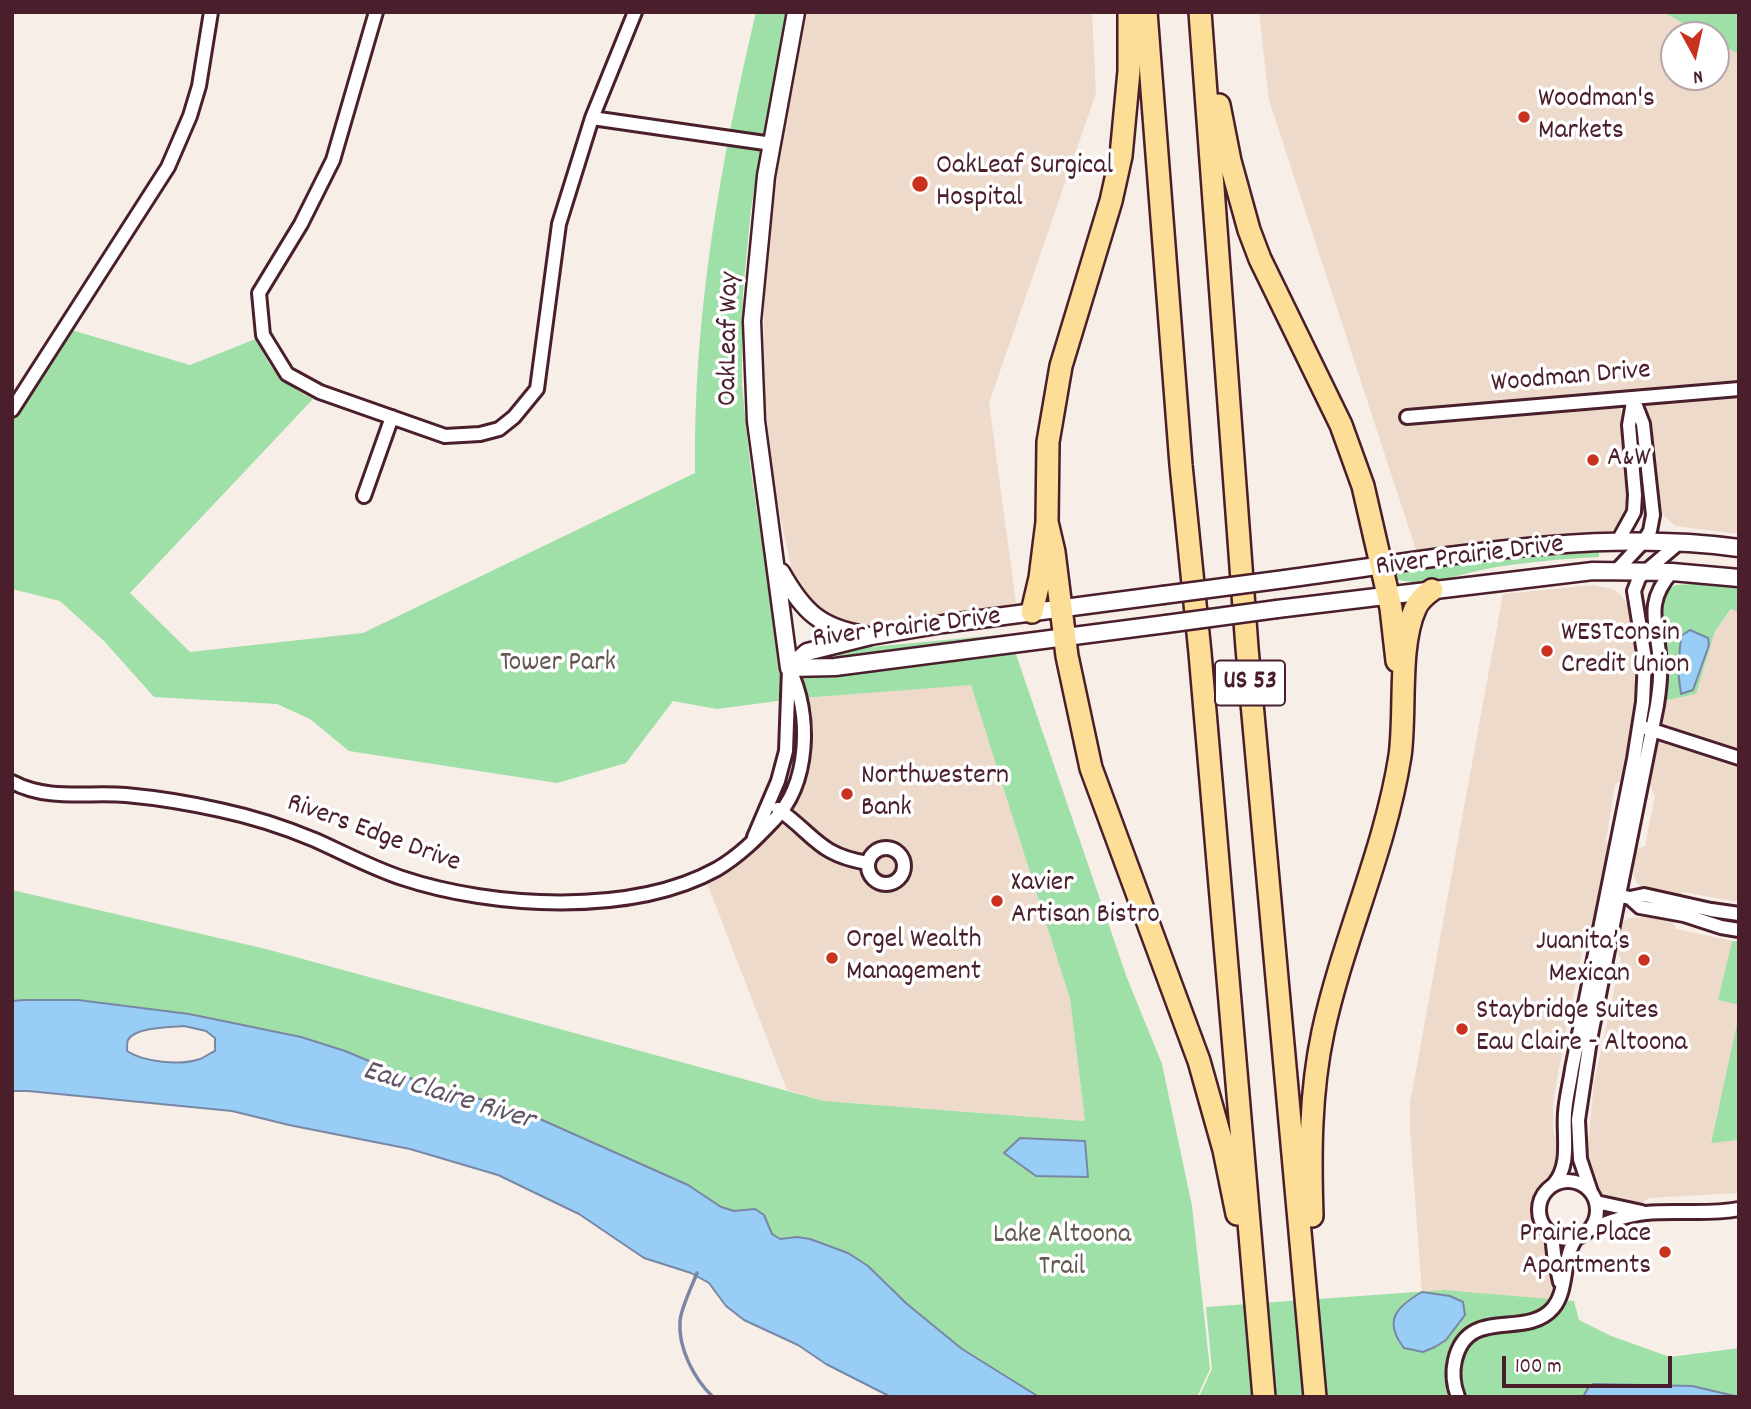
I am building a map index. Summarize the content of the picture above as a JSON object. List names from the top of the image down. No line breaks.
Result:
{"streets":{"highway":["US 53"],"main road":["OakLeaf Way","River Prairie Drive"],"street":["Woodman Drive","Rivers Edge Drive"]},"crossings":[["OakLeaf Way","River Prairie Drive"],["OakLeaf Way","Rivers Edge Drive"],["River Prairie Drive","Rivers Edge Drive"]],"water":["Eau Claire River"],"parks":["Tower Park","Lake Altoona Trail"],"places":["Woodman's Markets","OakLeaf Surgical Hospital","A&W","WESTconsin Credit Union","Northwestern Bank","Xavier Artisan Bistro","Orgel Wealth Management","Juanita’s Mexican","Staybridge Suites Eau Claire - Altoona","Prairie Place Apartments"],"scale_bar":"100 m","north":"bottom"}
